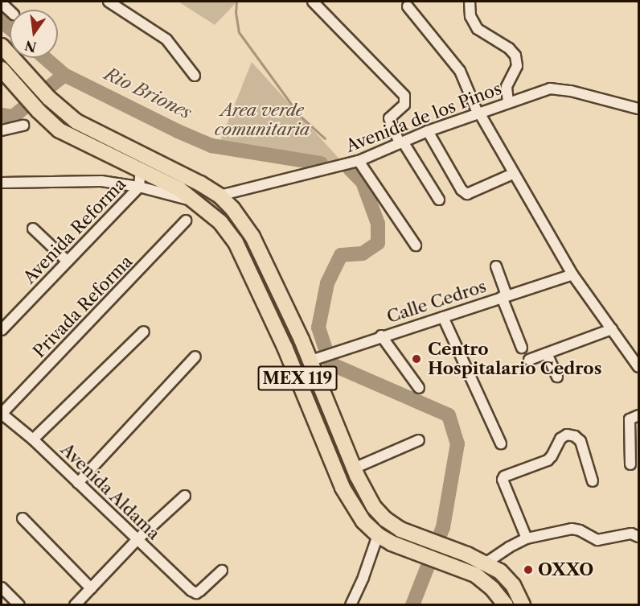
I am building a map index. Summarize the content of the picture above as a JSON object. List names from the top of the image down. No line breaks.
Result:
{"streets":{"main road":["MEX 119"],"street":["Avenida de los Pinos","Avenida Reforma","Calle Cedros","Privada Reforma","Avenida Aldama"]},"crossings":[["Avenida de los Pinos","MEX 119"],["Avenida Reforma","MEX 119"],["Calle Cedros","MEX 119"],["Privada Reforma","Avenida Aldama"]],"water":["Rio Briones"],"parks":["Area verde comunitaria"],"places":["Centro Hospitalario Cedros","OXXO"],"north":"bottom"}
